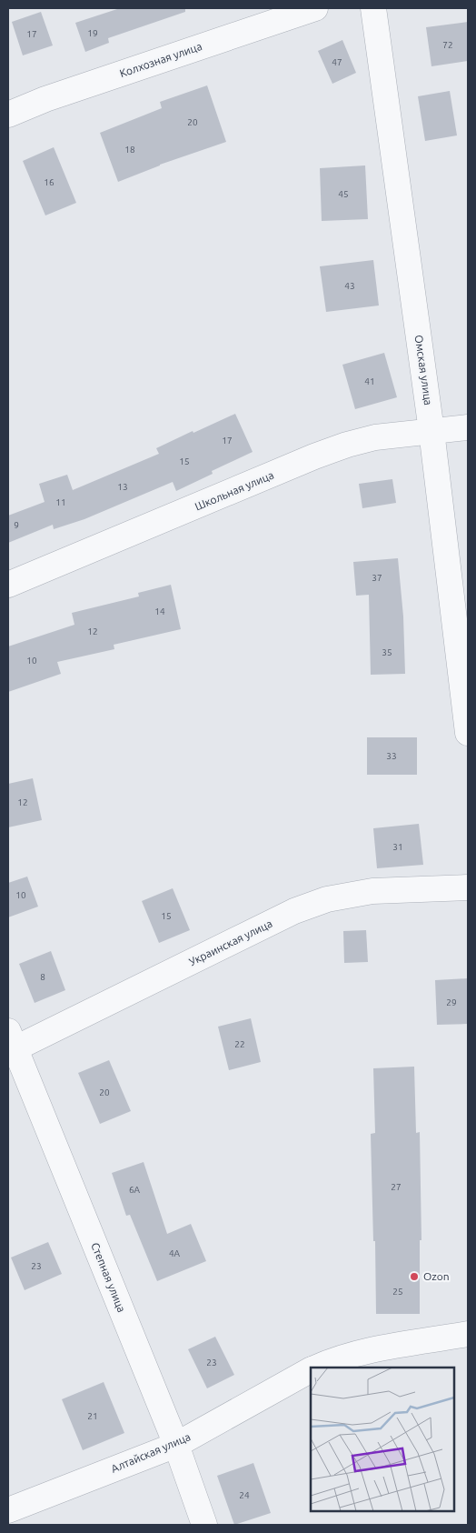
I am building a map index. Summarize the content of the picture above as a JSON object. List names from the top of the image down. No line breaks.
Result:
{"streets":{"street":["Колхозная улица","Омская улица","Школьная улица","Украинская улица","Степная улица","Алтайская улица"]},"crossings":[["Омская улица","Школьная улица"],["Украинская улица","Степная улица"],["Степная улица","Алтайская улица"]],"places":["Ozon"],"house_numbers":["19","17","72","47","20","18","16","45","43","41","17","15","13","11","9","37","14","12","35","10","33","12","31","10","15","8","29","22","20","27","6А","4А","23","25","23","21","24"]}
